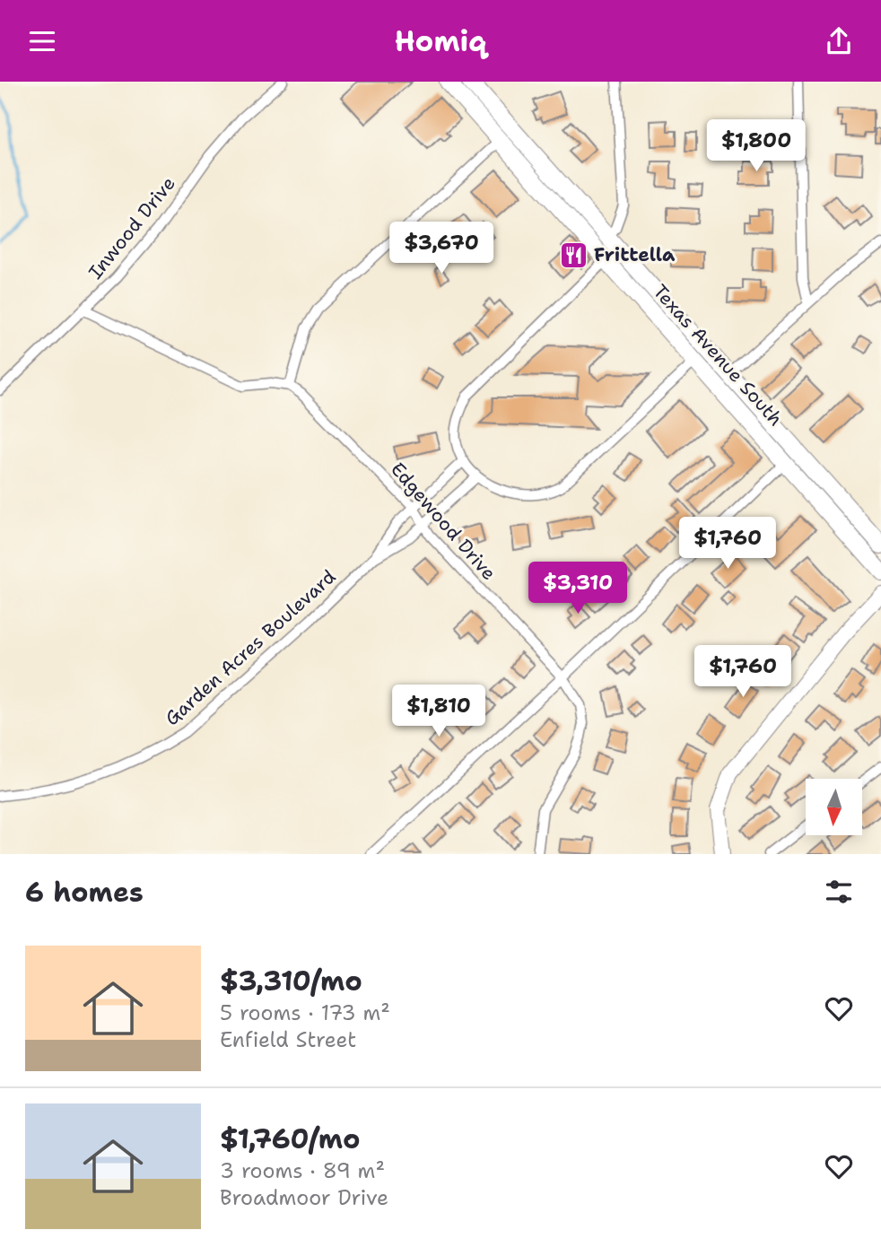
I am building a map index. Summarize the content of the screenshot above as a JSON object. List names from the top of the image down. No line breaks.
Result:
{"streets":{"main road":["Texas Avenue South"],"street":["Inwood Drive","Edgewood Drive","Garden Acres Boulevard"]},"crossings":[["Edgewood Drive","Garden Acres Boulevard"]],"places":{"restaurant":["Frittella"]},"north":"bottom","page":{"header":"Homiq","price":["$1,800","$3,670","$1,760","$3,310","$1,760","$1,810"],"heading":"6 homes","list":[{"name":"$3,310/mo","note":"5 rooms · 173 m² · Enfield Street"},{"name":"$1,760/mo","note":"3 rooms · 89 m² · Broadmoor Drive"}]}}
